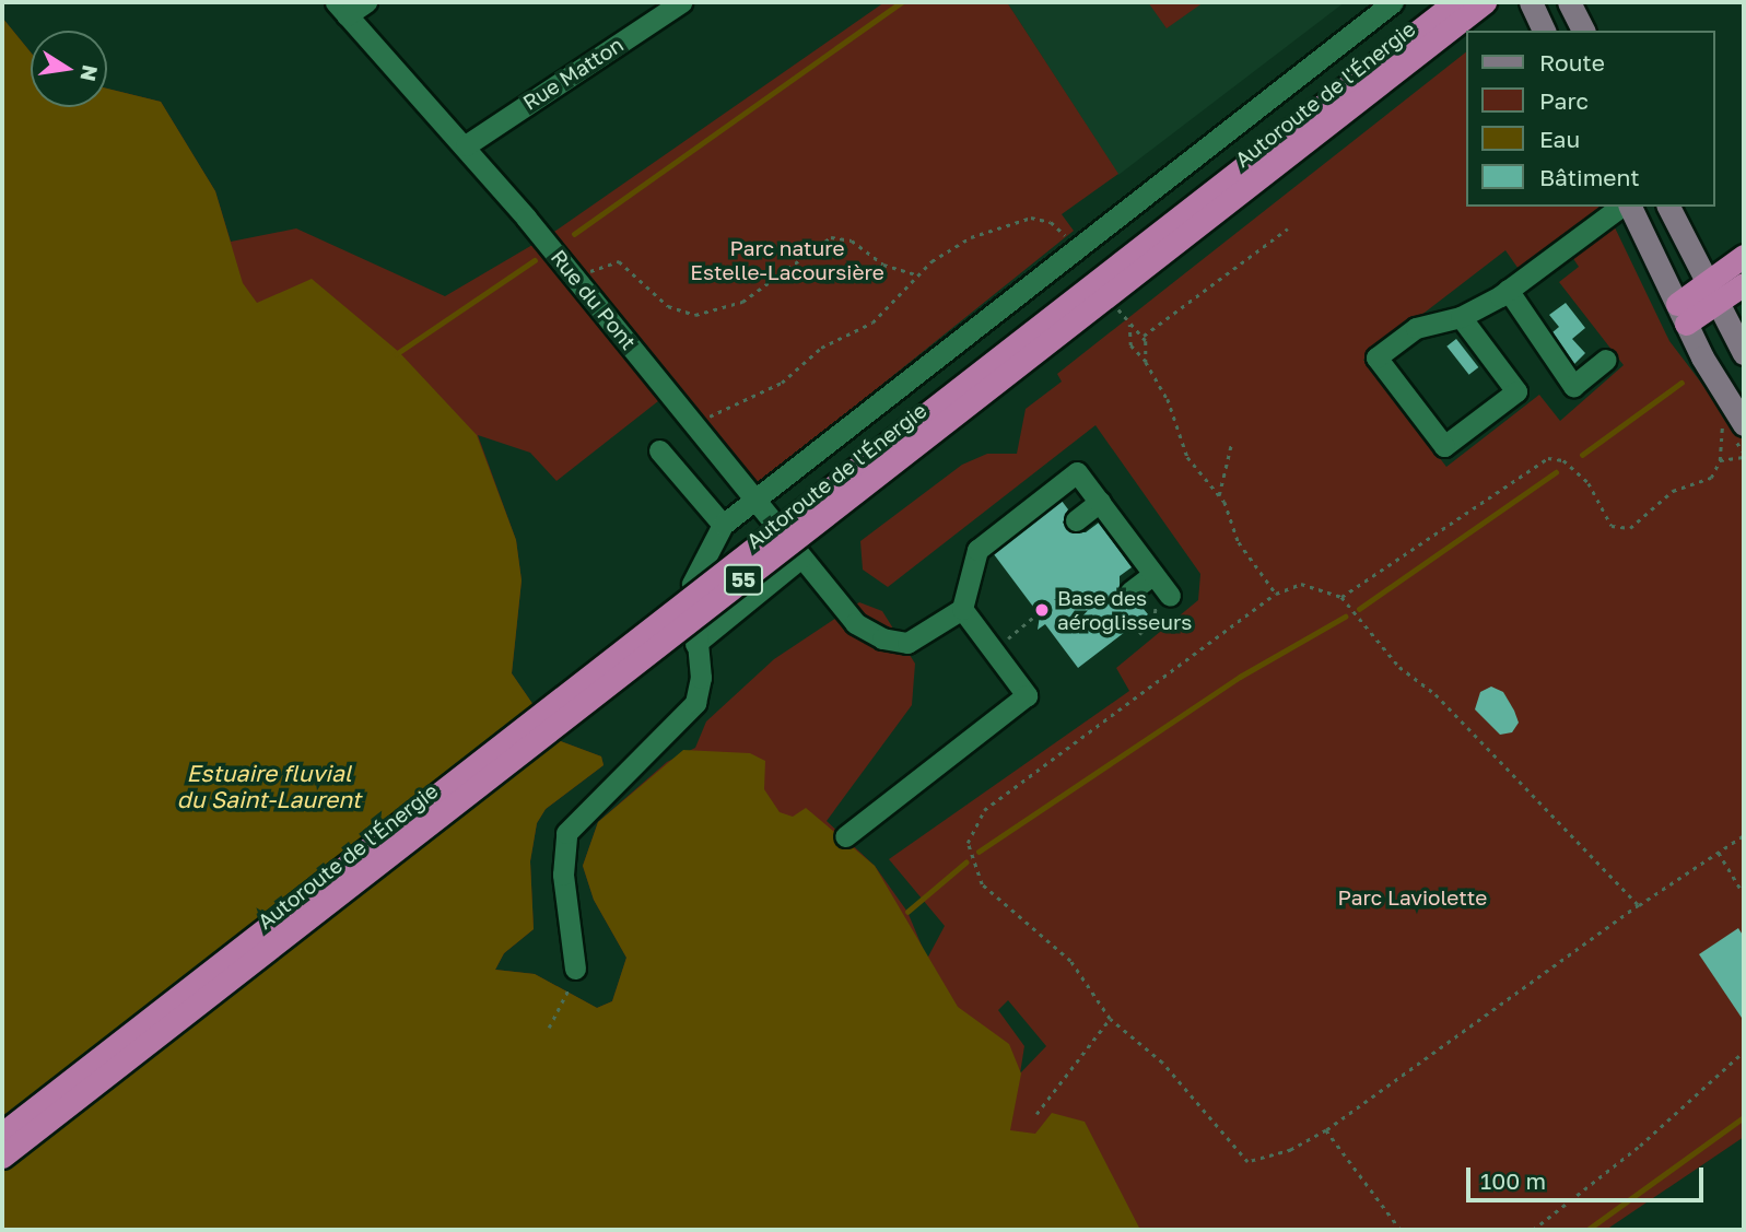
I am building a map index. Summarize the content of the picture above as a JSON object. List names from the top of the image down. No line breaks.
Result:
{"streets":{"highway":["Autoroute de l'Énergie","55"],"street":["Rue Matton","Rue du Pont"]},"crossings":[["Rue Matton","Rue du Pont"]],"water":["Estuaire fluvial du Saint-Laurent"],"parks":["Parc nature Estelle-Lacoursière","Parc Laviolette"],"places":["Base des aéroglisseurs"],"legend":["Route","Parc","Eau","Bâtiment"],"scale_bar":"100 m","north":"right"}
